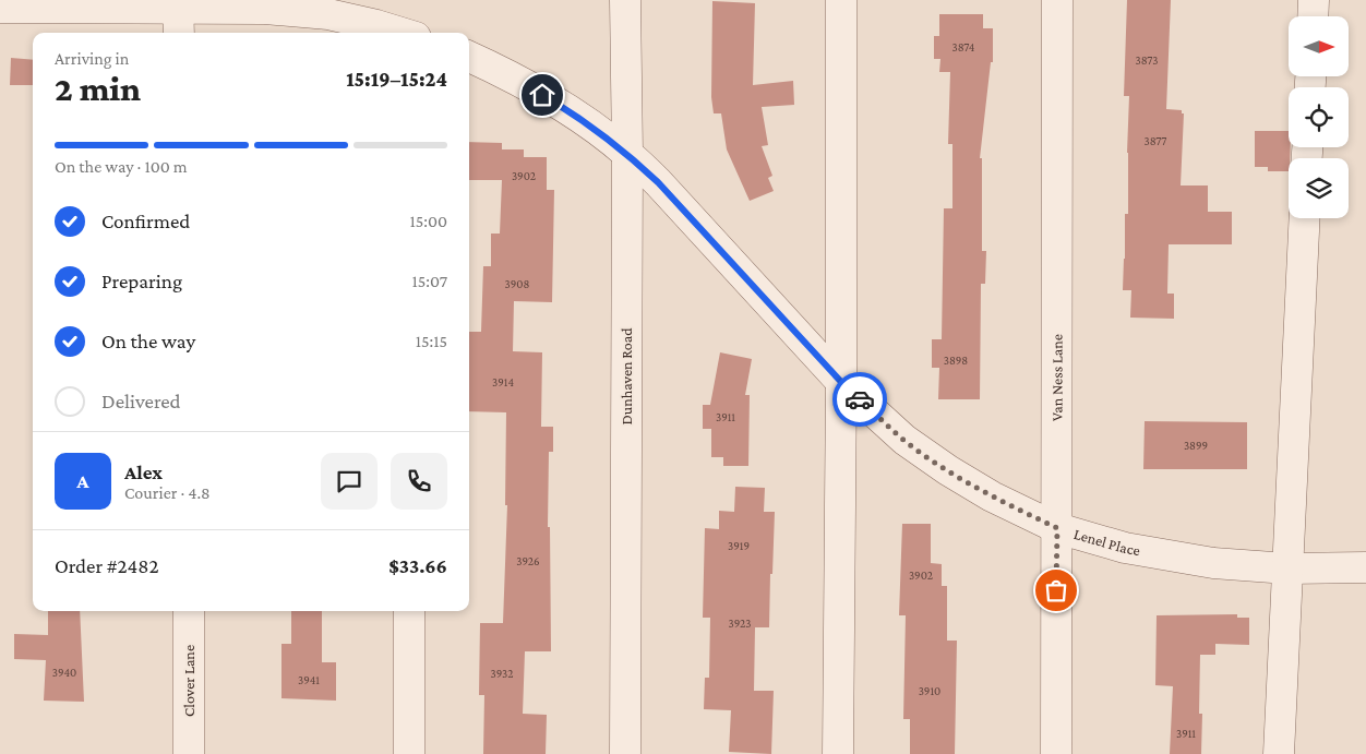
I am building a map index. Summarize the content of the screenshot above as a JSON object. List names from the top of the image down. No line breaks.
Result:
{"streets":{"street":["Dunhaven Road","Van Ness Lane","Lenel Place","Clover Lane"]},"crossings":[["Dunhaven Road","Lenel Place"],["Van Ness Lane","Lenel Place"]],"house_numbers":["3874","3873","3877","3902","3908","3898","3914","3911","3899","3919","3926","3902","3923","3940","3932","3941","3910","3911"],"north":"right","page":{"heading":["2 min","Arriving in","15:19–15:24"],"panel":["Alex","Courier · 4.8","Order #2482","$33.66"],"bar":"On the way · 100 m","list":[["Confirmed","15:00"],["Preparing","15:07"],["On the way","15:15"],"Delivered"],"round":"A"}}
